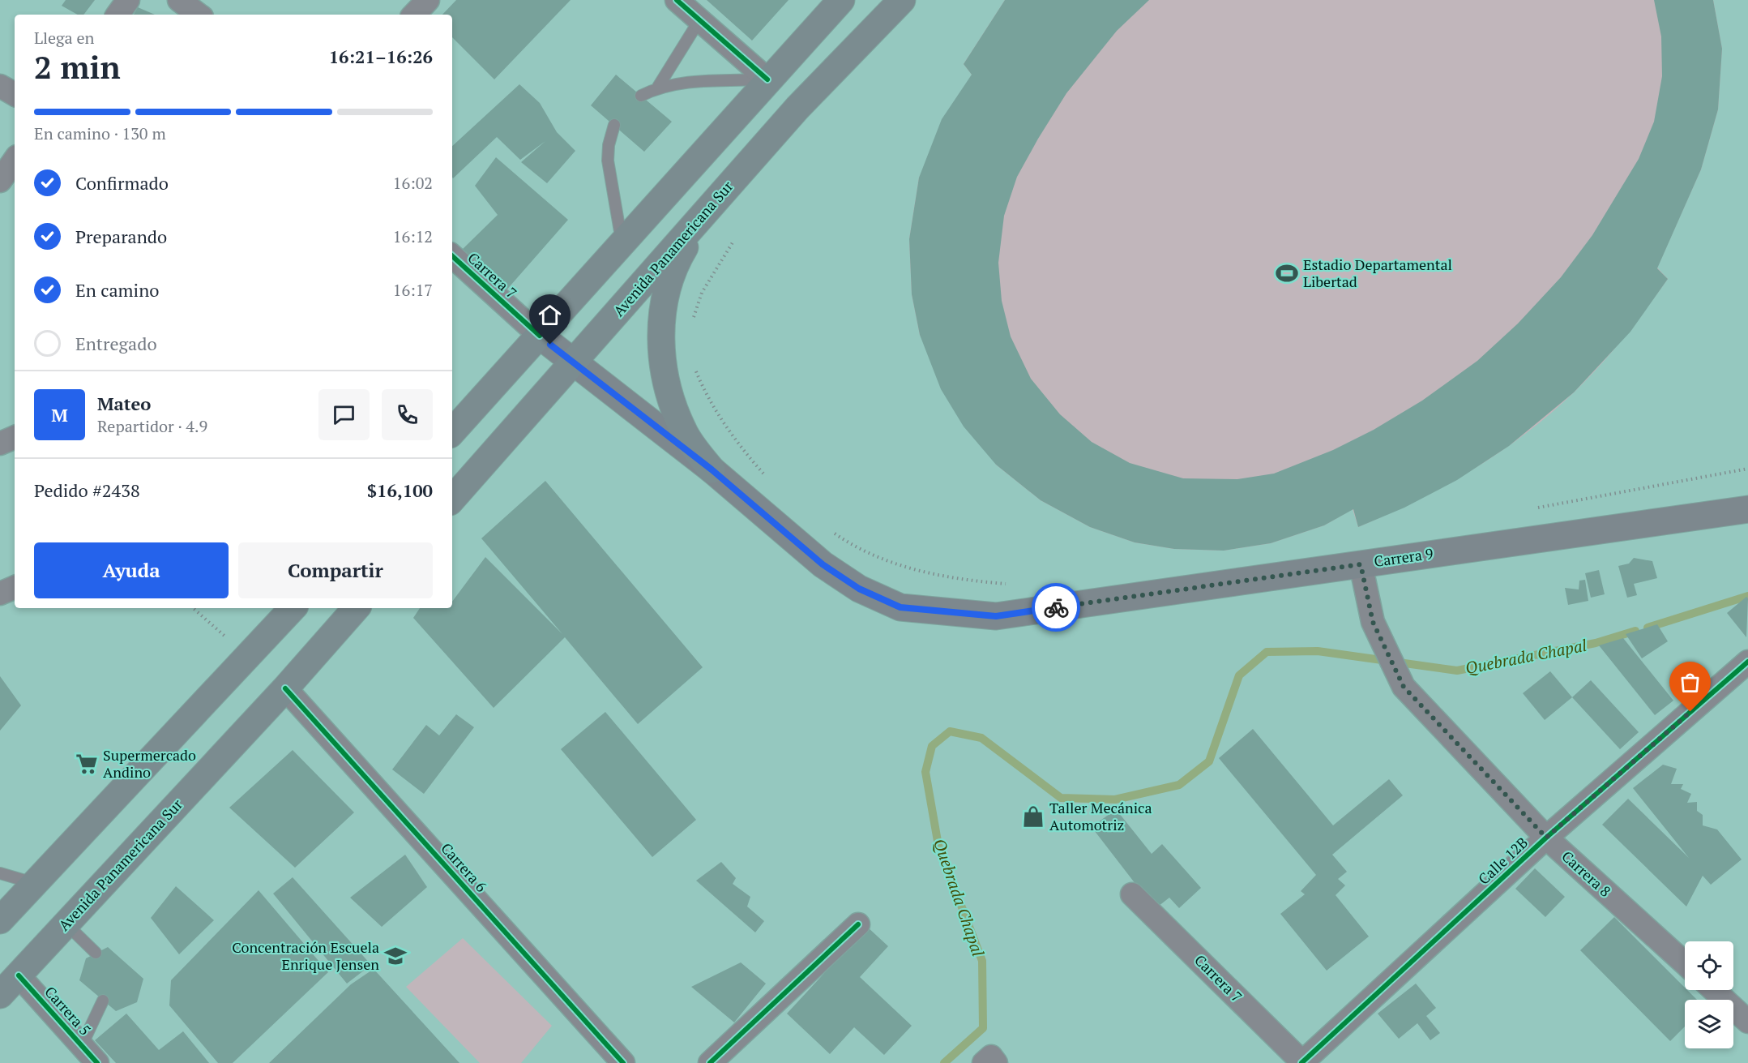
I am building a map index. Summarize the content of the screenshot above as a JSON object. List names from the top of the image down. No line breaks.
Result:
{"streets":{"main road":["Avenida Panamericana Sur","Carrera 9"],"street":["Carrera 7","Calle 12B","Carrera 6","Carrera 8","Carrera 5"]},"crossings":[["Avenida Panamericana Sur","Carrera 9"],["Avenida Panamericana Sur","Carrera 6"],["Avenida Panamericana Sur","Carrera 5"],["Carrera 7","Carrera 9"],["Carrera 7","Calle 12B"],["Carrera 9","Carrera 8"],["Calle 12B","Carrera 8"]],"water":["Quebrada Chapal"],"places":{"sports":["Estadio Departamental Libertad"],"supermarket":["Supermercado Andino"],"shop":["Taller Mecánica Automotriz"],"school or university":["Concentración Escuela Enrique Jensen"]},"page":{"heading":["2 min","Llega en","16:21–16:26"],"panel":["Mateo","Repartidor · 4.9","Pedido #2438","$16,100"],"bar":"En camino · 130 m","list":[["Confirmado","16:02"],["Preparando","16:12"],["En camino","16:17"],"Entregado"],"round":"M","buttons":["Ayuda","Compartir"]}}
